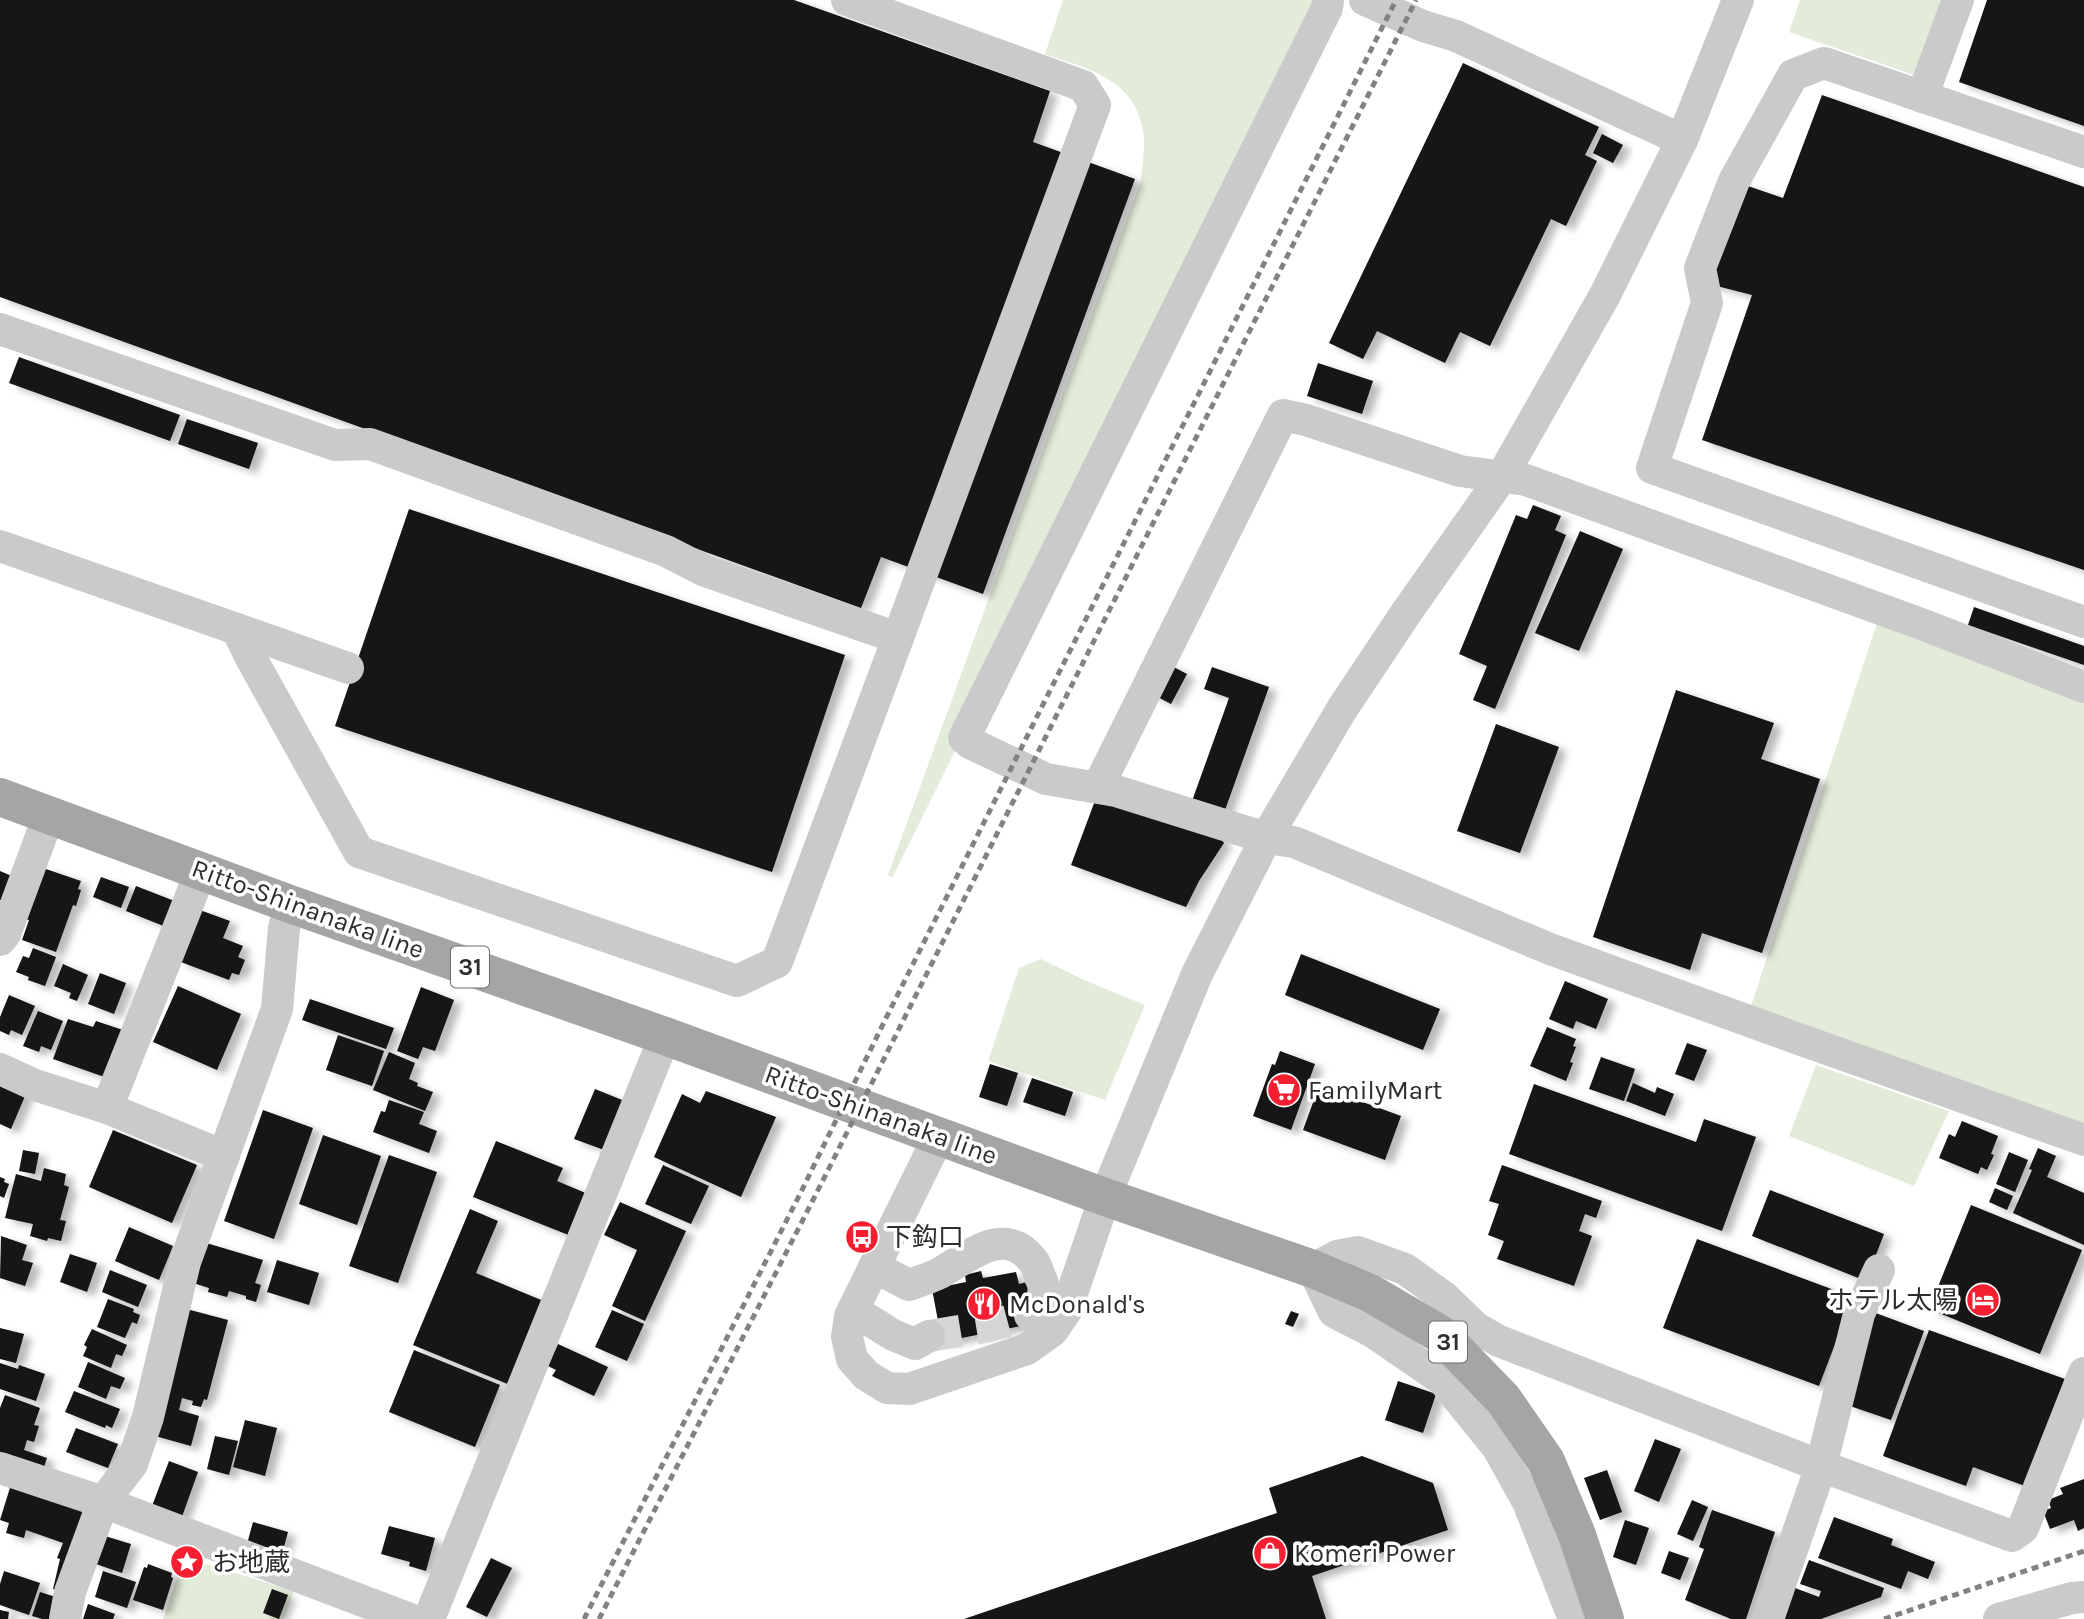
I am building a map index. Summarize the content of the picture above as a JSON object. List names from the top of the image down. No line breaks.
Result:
{"streets":{"main road":["Ritto-Shinanaka line","31"]},"places":{"supermarket":["FamilyMart"],"bus stop":["下鈎口"],"hotel":["ホテル太陽"],"restaurant":["McDonald's"],"shop":["Komeri Power"],"place":["お地蔵"]}}
